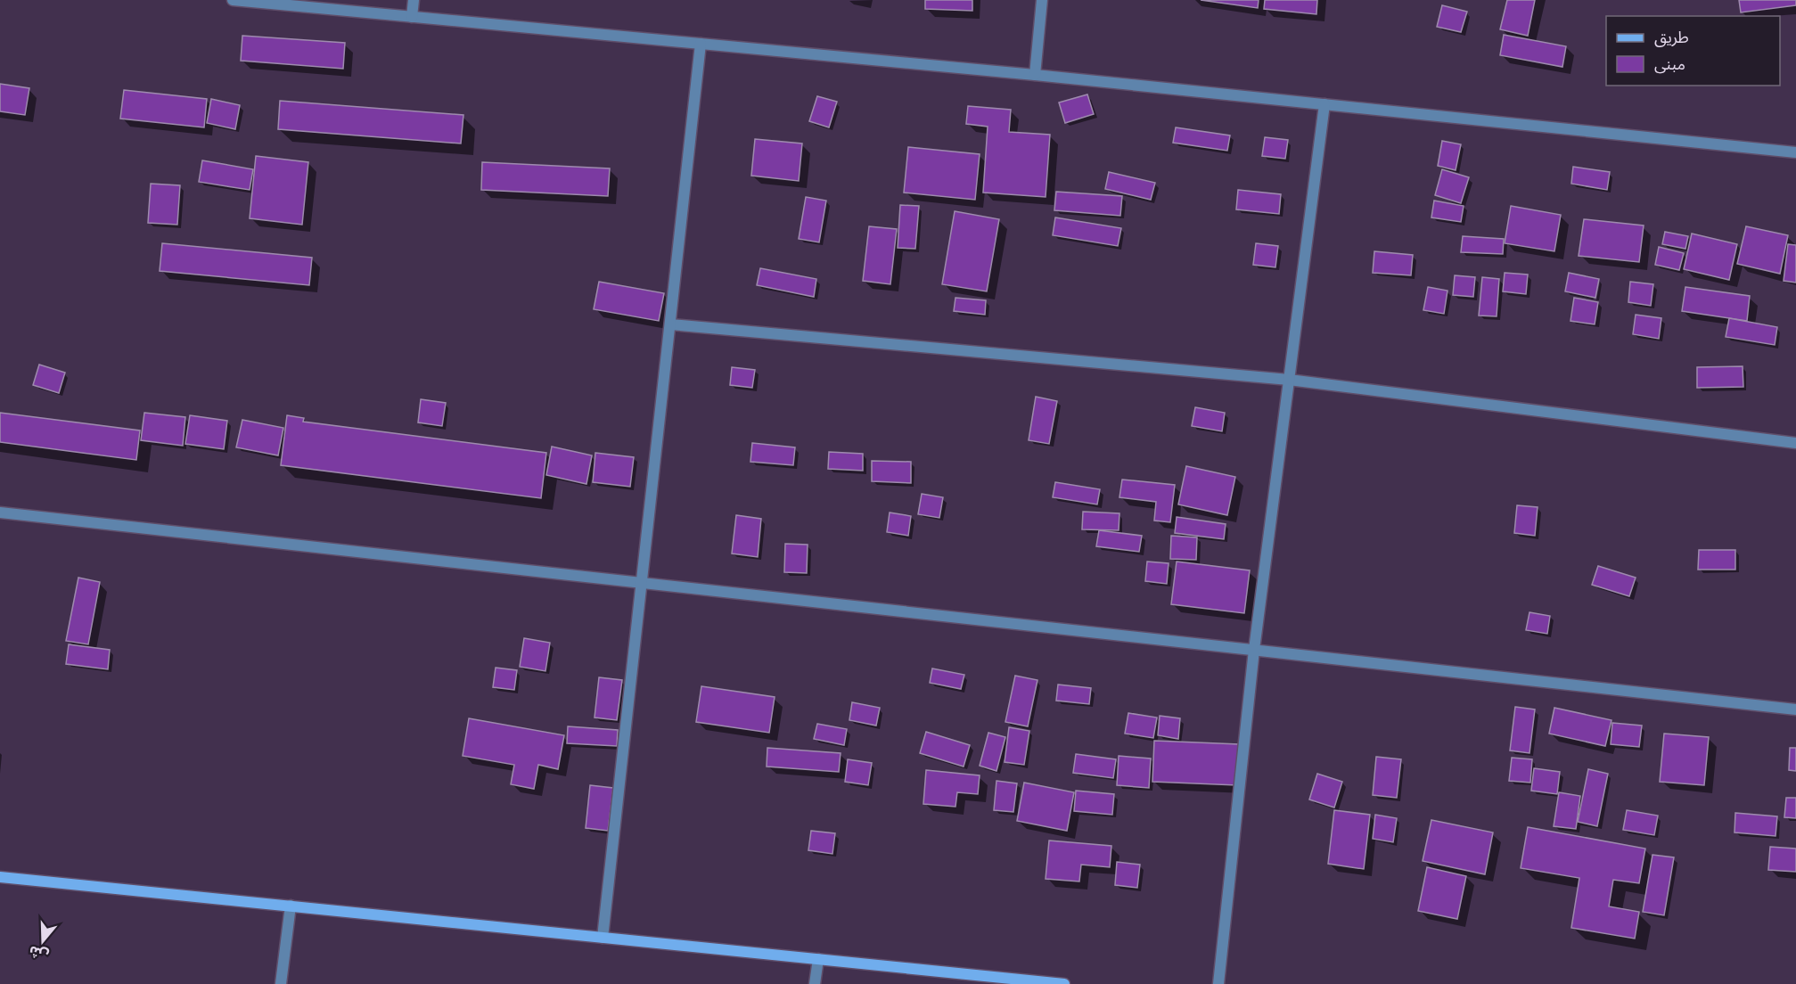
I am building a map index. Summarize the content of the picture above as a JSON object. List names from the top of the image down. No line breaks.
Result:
{"legend":["طريق","مبنى"],"north":"bottom"}
